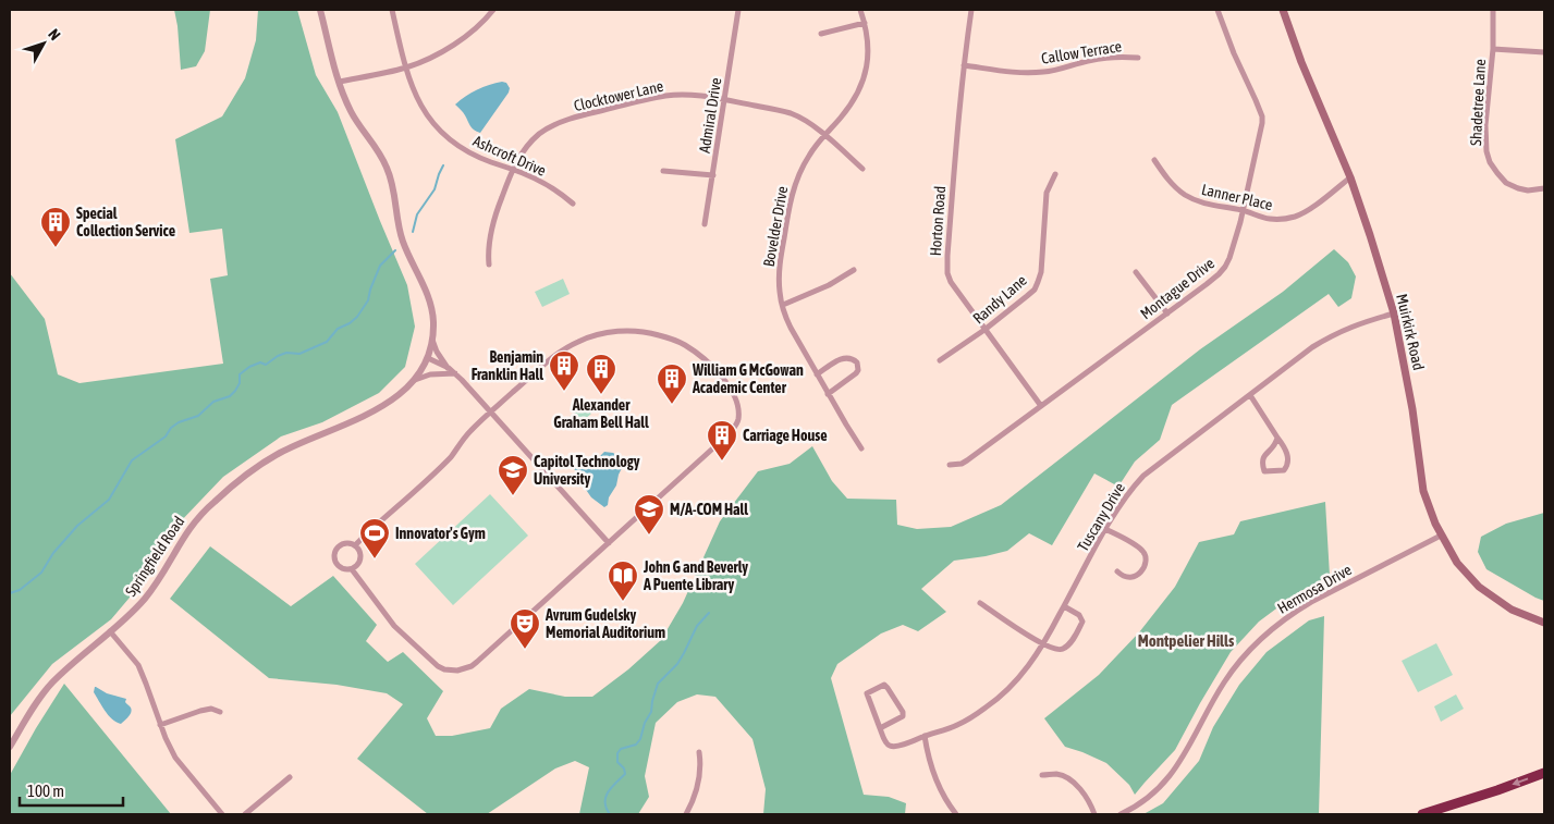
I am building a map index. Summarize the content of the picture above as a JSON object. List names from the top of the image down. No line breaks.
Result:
{"streets":{"main road":["Muirkirk Road"],"street":["Callow Terrace","Clocktower Lane","Shadetree Lane","Admiral Drive","Ashcroft Drive","Lanner Place","Horton Road","Bovelder Drive","Montague Drive","Randy Lane","Tuscany Drive","Springfield Road","Hermosa Drive"]},"crossings":[["Callow Terrace","Horton Road"],["Clocktower Lane","Admiral Drive"],["Clocktower Lane","Ashcroft Drive"],["Clocktower Lane","Bovelder Drive"],["Lanner Place","Montague Drive"],["Lanner Place","Muirkirk Road"],["Horton Road","Montague Drive"],["Horton Road","Randy Lane"],["Muirkirk Road","Tuscany Drive"],["Muirkirk Road","Hermosa Drive"]],"districts":["Montpelier Hills"],"places":{"building":["Special Collection Service","Benjamin Franklin Hall","Alexander Graham Bell Hall","William G McGowan Academic Center","Carriage House"],"school or university":["Capitol Technology University","M/A-COM Hall"],"sports":["Innovator's Gym"],"library":["John G and Beverly A Puente Library"],"theatre":["Avrum Gudelsky Memorial Auditorium"]},"scale_bar":"100 m","north":"top right"}
